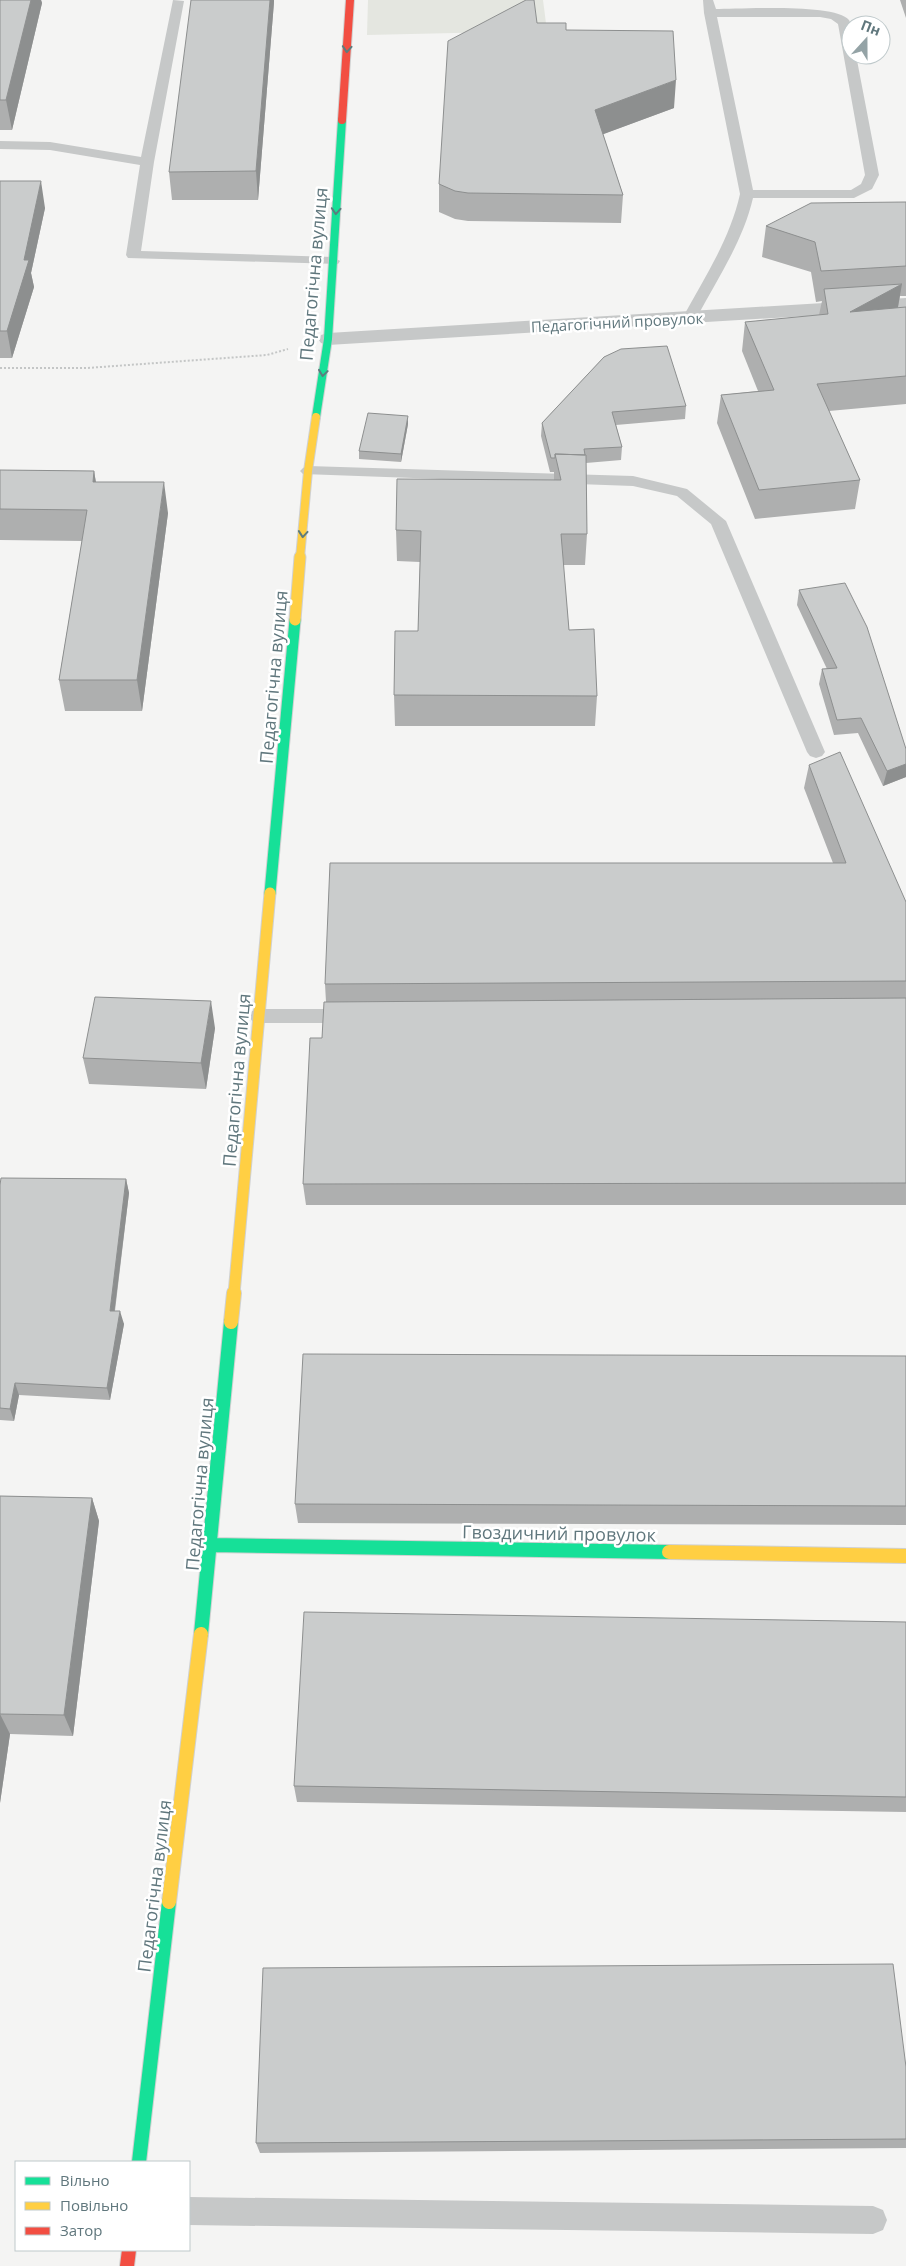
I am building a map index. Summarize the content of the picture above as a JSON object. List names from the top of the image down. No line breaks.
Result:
{"streets":{"street":["Педагогічна вулиця","Педагогічний провулок","Гвоздичний провулок"]},"crossings":[["Педагогічна вулиця","Педагогічний провулок"],["Педагогічна вулиця","Гвоздичний провулок"]],"one_way":["Педагогічна вулиця"],"legend":["Вільно","Повільно","Затор"],"north":"top"}
